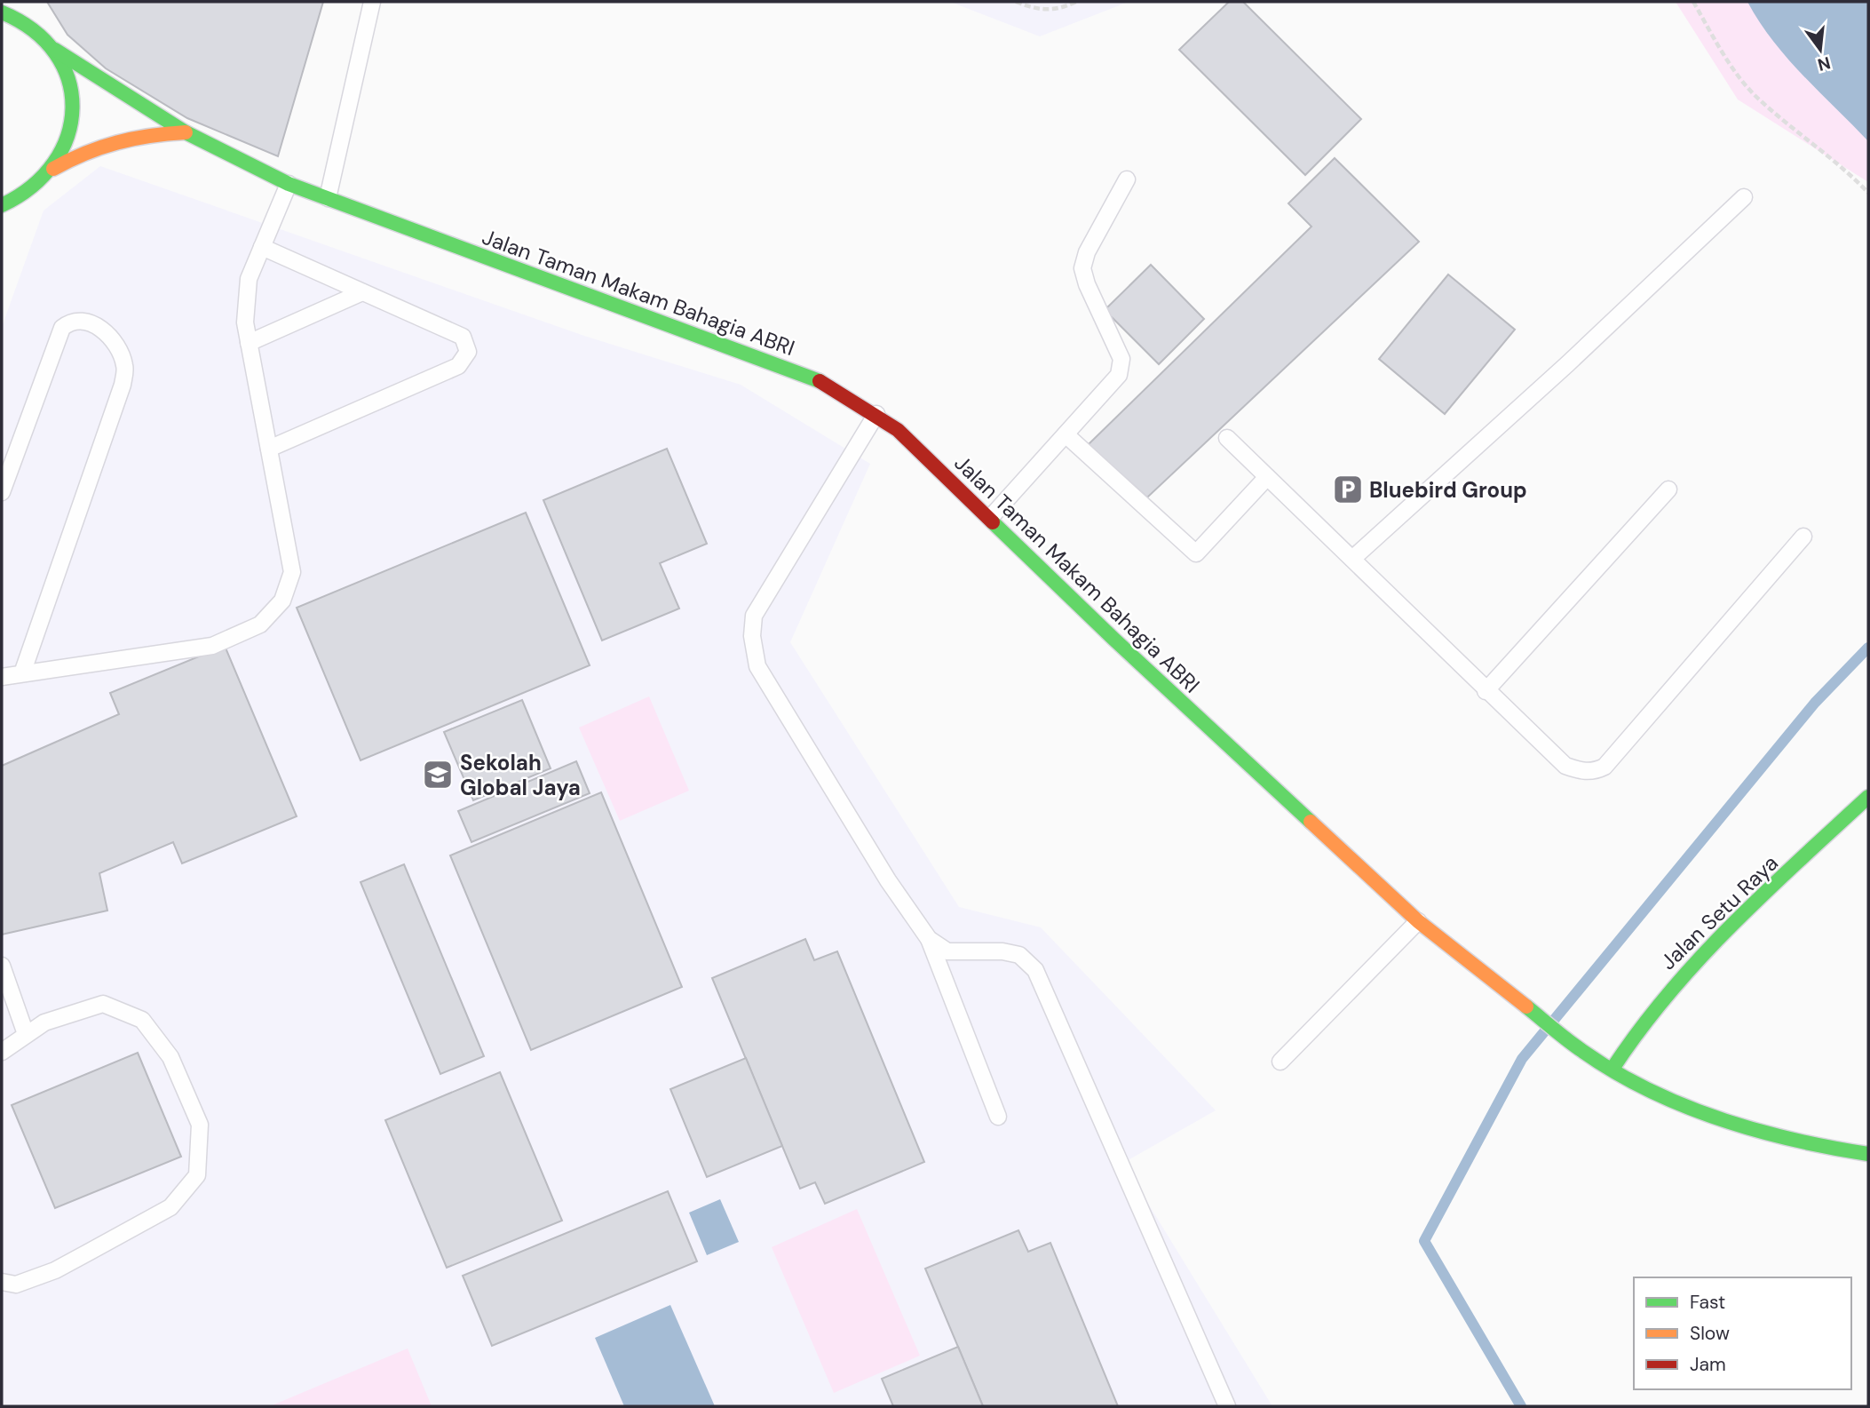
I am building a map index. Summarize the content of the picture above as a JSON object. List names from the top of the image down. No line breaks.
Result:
{"streets":{"main road":["Jalan Taman Makam Bahagia ABRI","Jalan Setu Raya"]},"crossings":[["Jalan Taman Makam Bahagia ABRI","Jalan Setu Raya"]],"places":{"parking":["Bluebird Group"],"school or university":["Sekolah Global Jaya"]},"legend":["Fast","Slow","Jam"],"north":"bottom"}
